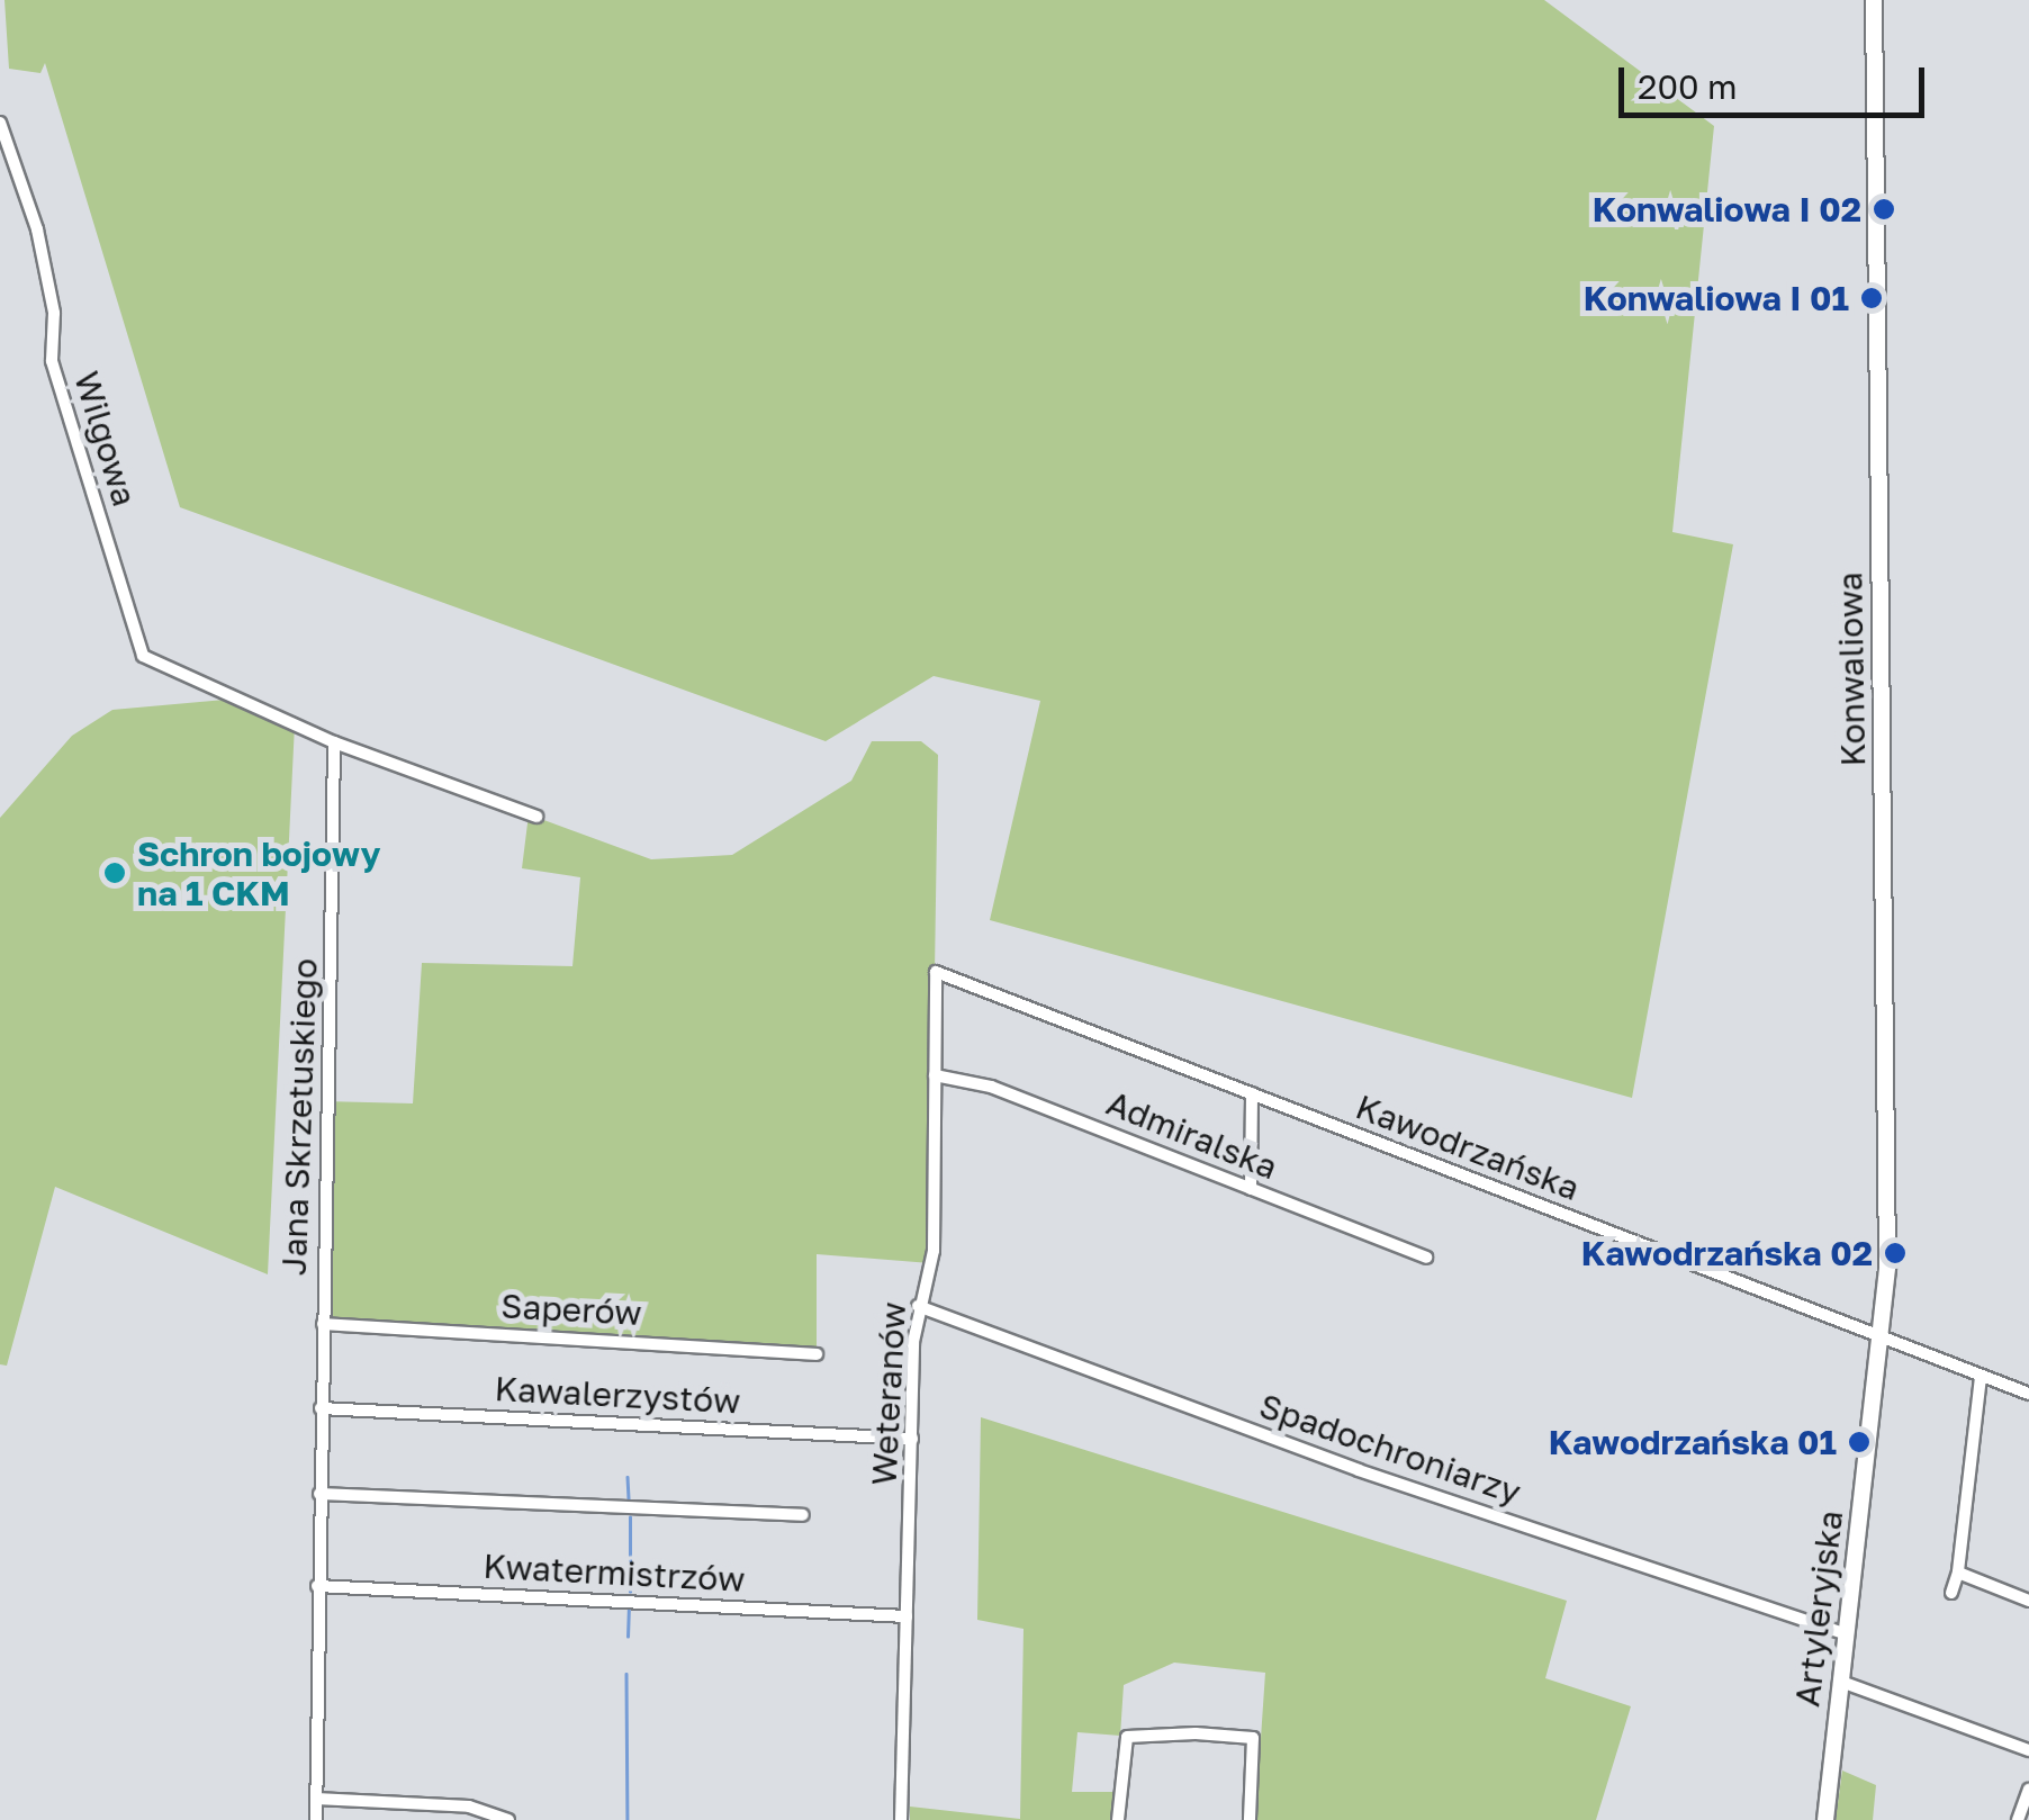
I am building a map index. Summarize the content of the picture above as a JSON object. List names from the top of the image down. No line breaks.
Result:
{"streets":{"street":["Wilgowa","Konwaliowa","Jana Skrzetuskiego","Admiralska","Kawodrzańska","Saperów","Weteranów","Kawalerzystów","Spadochroniarzy","Kwatermistrzów","Artyleryjska"]},"crossings":[["Wilgowa","Jana Skrzetuskiego"],["Konwaliowa","Kawodrzańska"],["Konwaliowa","Artyleryjska"],["Jana Skrzetuskiego","Saperów"],["Jana Skrzetuskiego","Kawalerzystów"],["Jana Skrzetuskiego","Kwatermistrzów"],["Admiralska","Weteranów"],["Kawodrzańska","Weteranów"],["Kawodrzańska","Artyleryjska"],["Weteranów","Kawalerzystów"],["Weteranów","Spadochroniarzy"],["Weteranów","Kwatermistrzów"],["Spadochroniarzy","Artyleryjska"]],"places":["Konwaliowa I 02","Konwaliowa I 01","Schron bojowy na 1 CKM","Kawodrzańska 02","Kawodrzańska 01"],"scale_bar":"200 m"}
